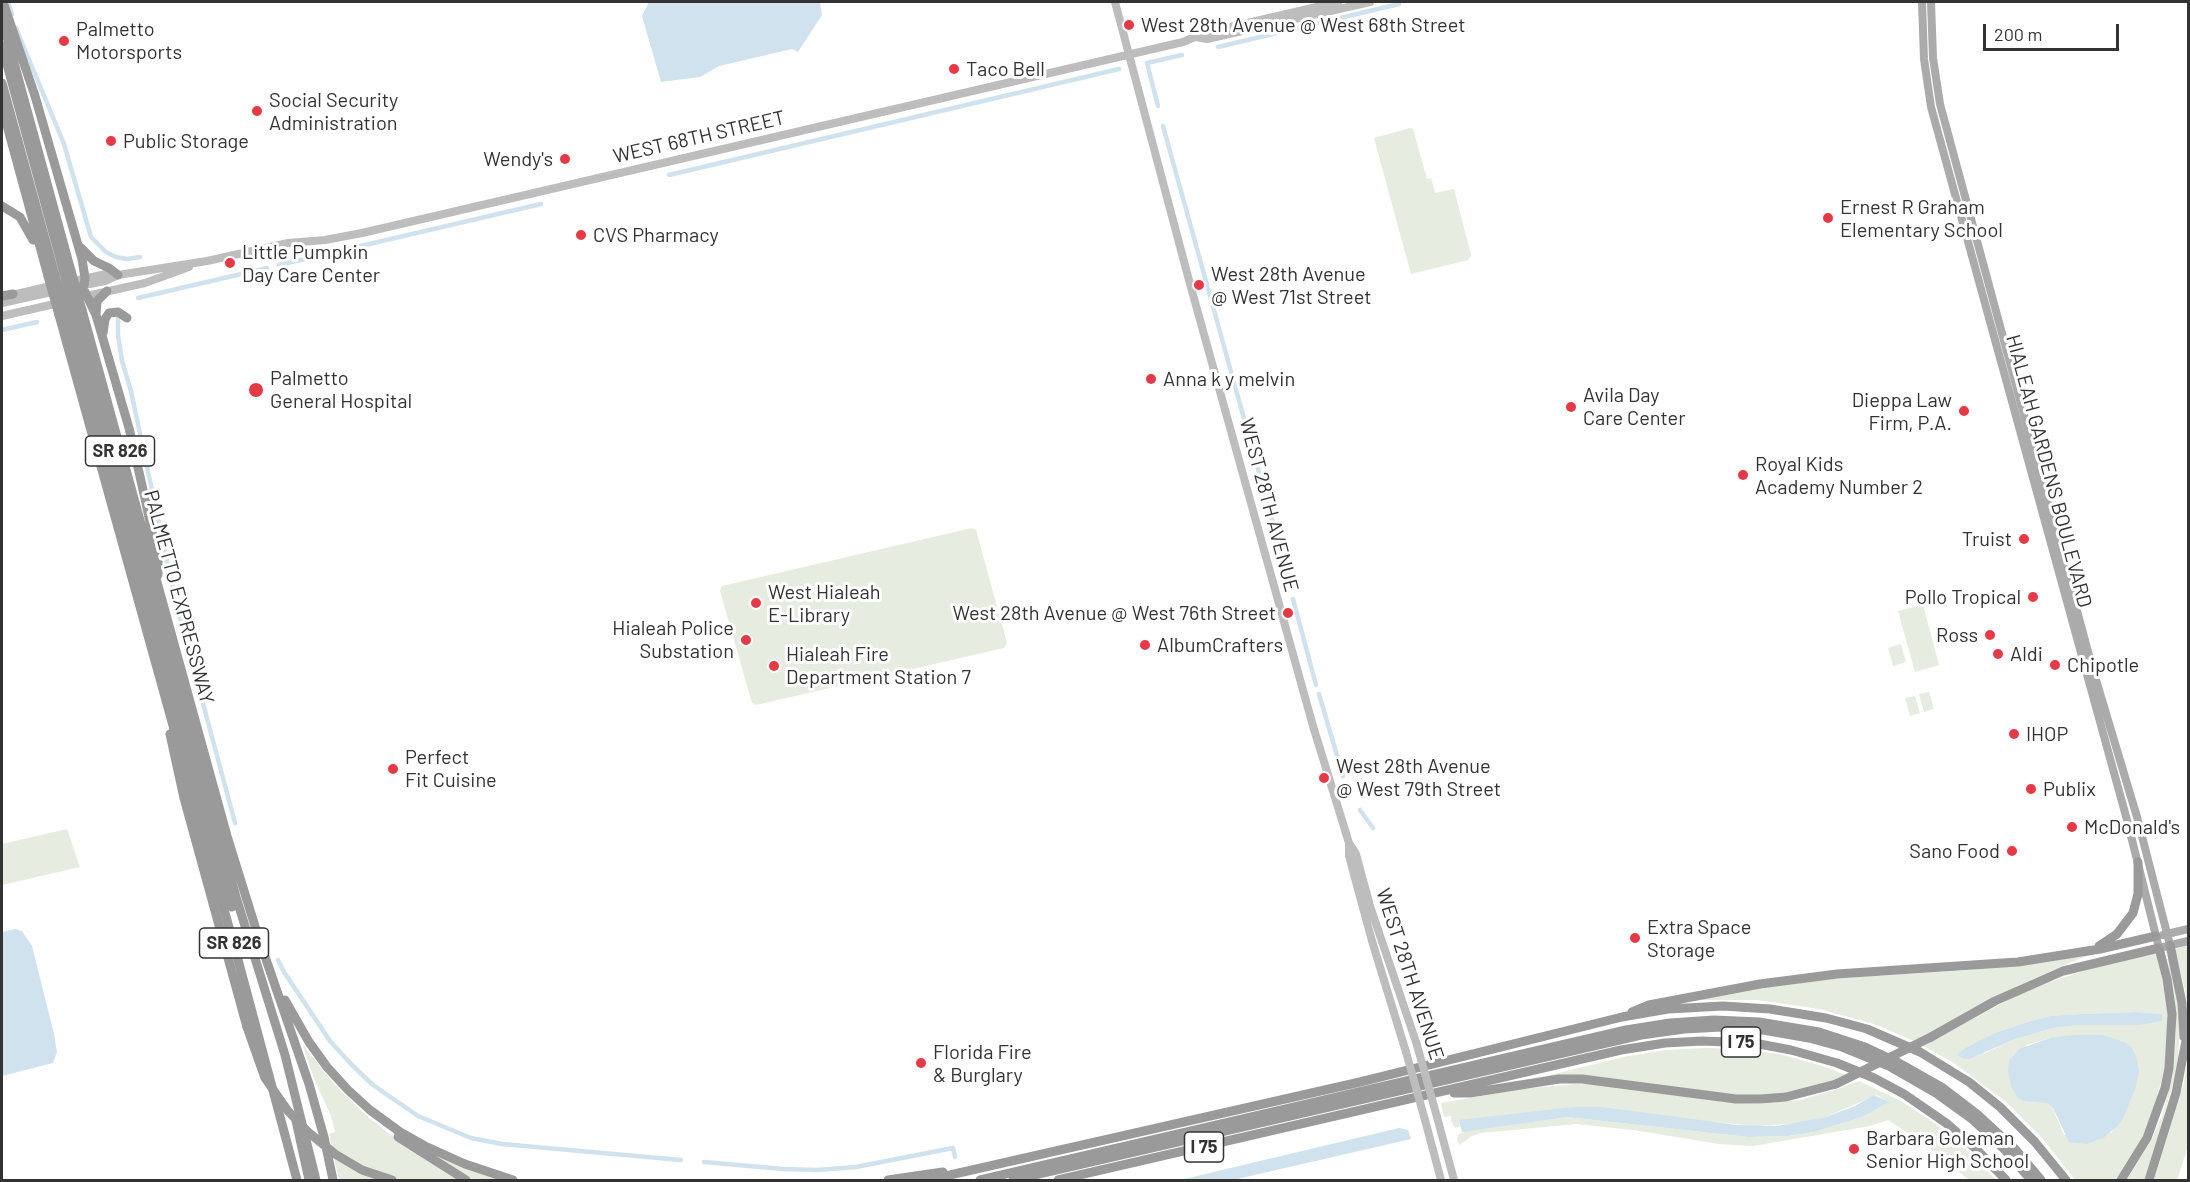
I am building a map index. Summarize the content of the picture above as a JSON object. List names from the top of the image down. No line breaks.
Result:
{"streets":{"highway":["SR 826","PALMETTO EXPRESSWAY","I 75"],"main road":["WEST 68TH STREET","HIALEAH GARDENS BOULEVARD","WEST 28TH AVENUE"]},"crossings":[["WEST 68TH STREET","WEST 28TH AVENUE"]],"places":["West 28th Avenue @ West 68th Street","Palmetto Motorsports","Taco Bell","Social Security Administration","Public Storage","Wendy's","Ernest R Graham Elementary School","CVS Pharmacy","Little Pumpkin Day Care Center","West 28th Avenue @ West 71st Street","Anna k y melvin","Palmetto General Hospital","Avila Day Care Center","Dieppa Law Firm, P.A.","Royal Kids Academy Number 2","Truist","Pollo Tropical","West Hialeah E-Library","West 28th Avenue @ West 76th Street","Ross","Hialeah Police Substation","AlbumCrafters","Aldi","Chipotle","Hialeah Fire Department Station 7","IHOP","Perfect Fit Cuisine","West 28th Avenue @ West 79th Street","Publix","McDonald's","Sano Food","Extra Space Storage","Florida Fire & Burglary","Barbara Goleman Senior High School"],"scale_bar":"200 m"}
